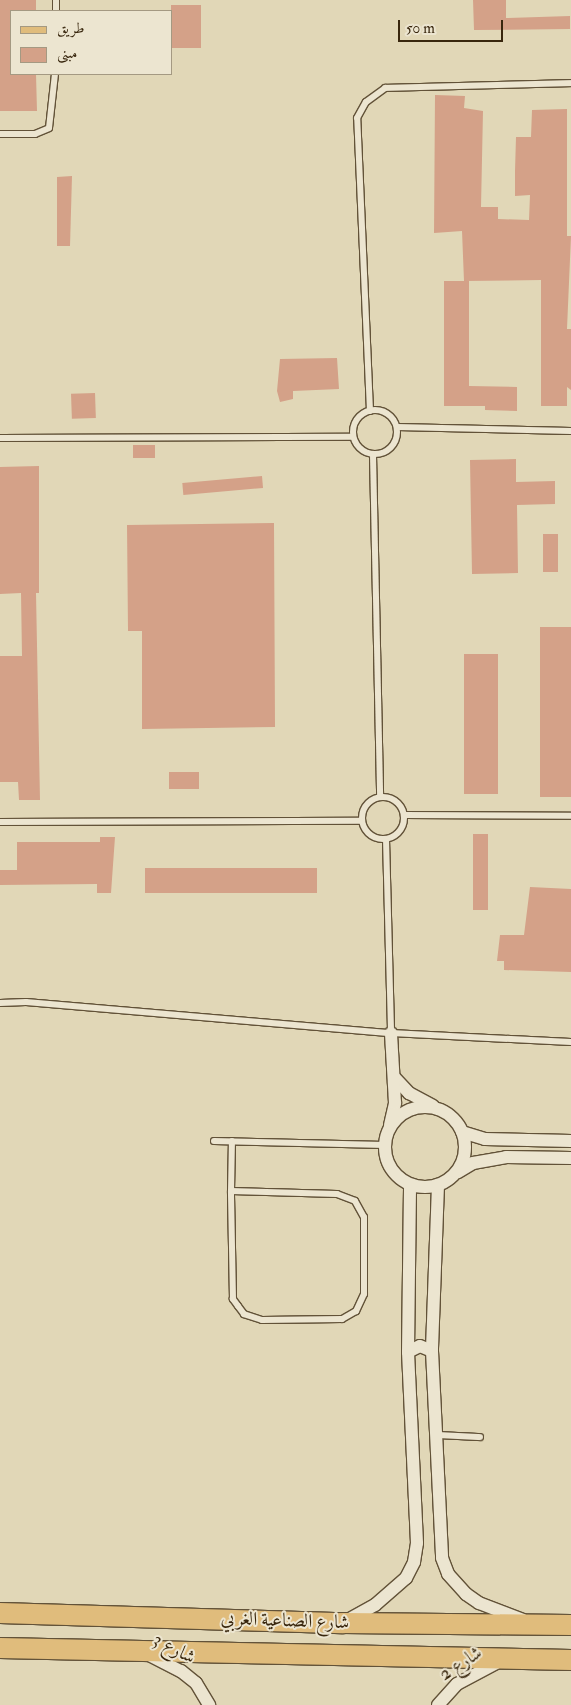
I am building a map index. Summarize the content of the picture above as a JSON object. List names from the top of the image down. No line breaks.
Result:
{"streets":{"main road":["شارع الصناعية الغربي"],"street":["شارع 3","شارع 2"]},"crossings":[["شارع الصناعية الغربي","شارع 3"],["شارع الصناعية الغربي","شارع 2"]],"legend":["طريق","مبنى"],"scale_bar":"50 m"}
